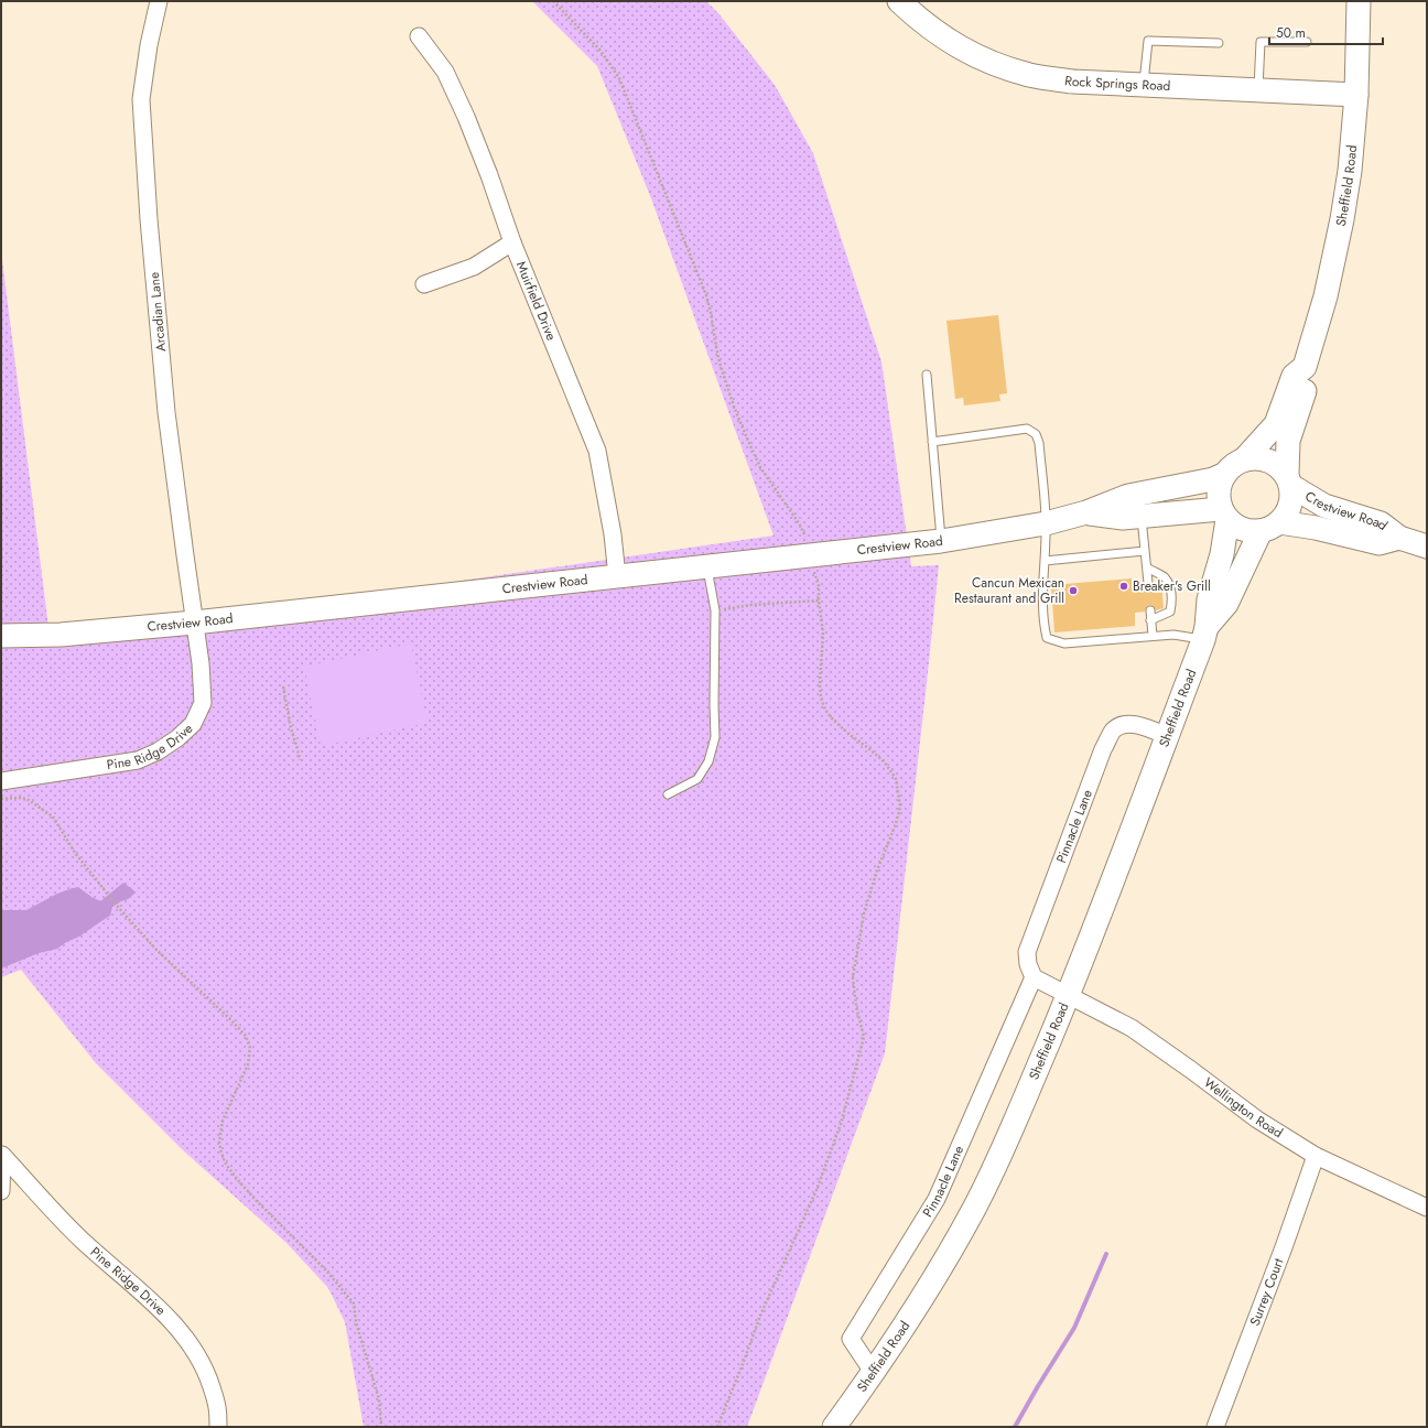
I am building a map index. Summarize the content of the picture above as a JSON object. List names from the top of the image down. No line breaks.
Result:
{"streets":{"street":["Rock Springs Road","Sheffield Road","Muirfield Drive","Arcadian Lane","Crestview Road","Pine Ridge Drive","Pinnacle Lane","Wellington Road","Surrey Court"]},"crossings":[["Rock Springs Road","Sheffield Road"],["Sheffield Road","Crestview Road"],["Sheffield Road","Pinnacle Lane"],["Sheffield Road","Wellington Road"],["Muirfield Drive","Crestview Road"],["Arcadian Lane","Crestview Road"],["Arcadian Lane","Pine Ridge Drive"],["Crestview Road","Pine Ridge Drive"],["Wellington Road","Surrey Court"]],"places":["Breaker's Grill","Cancun Mexican Restaurant and Grill"],"scale_bar":"50 m"}
